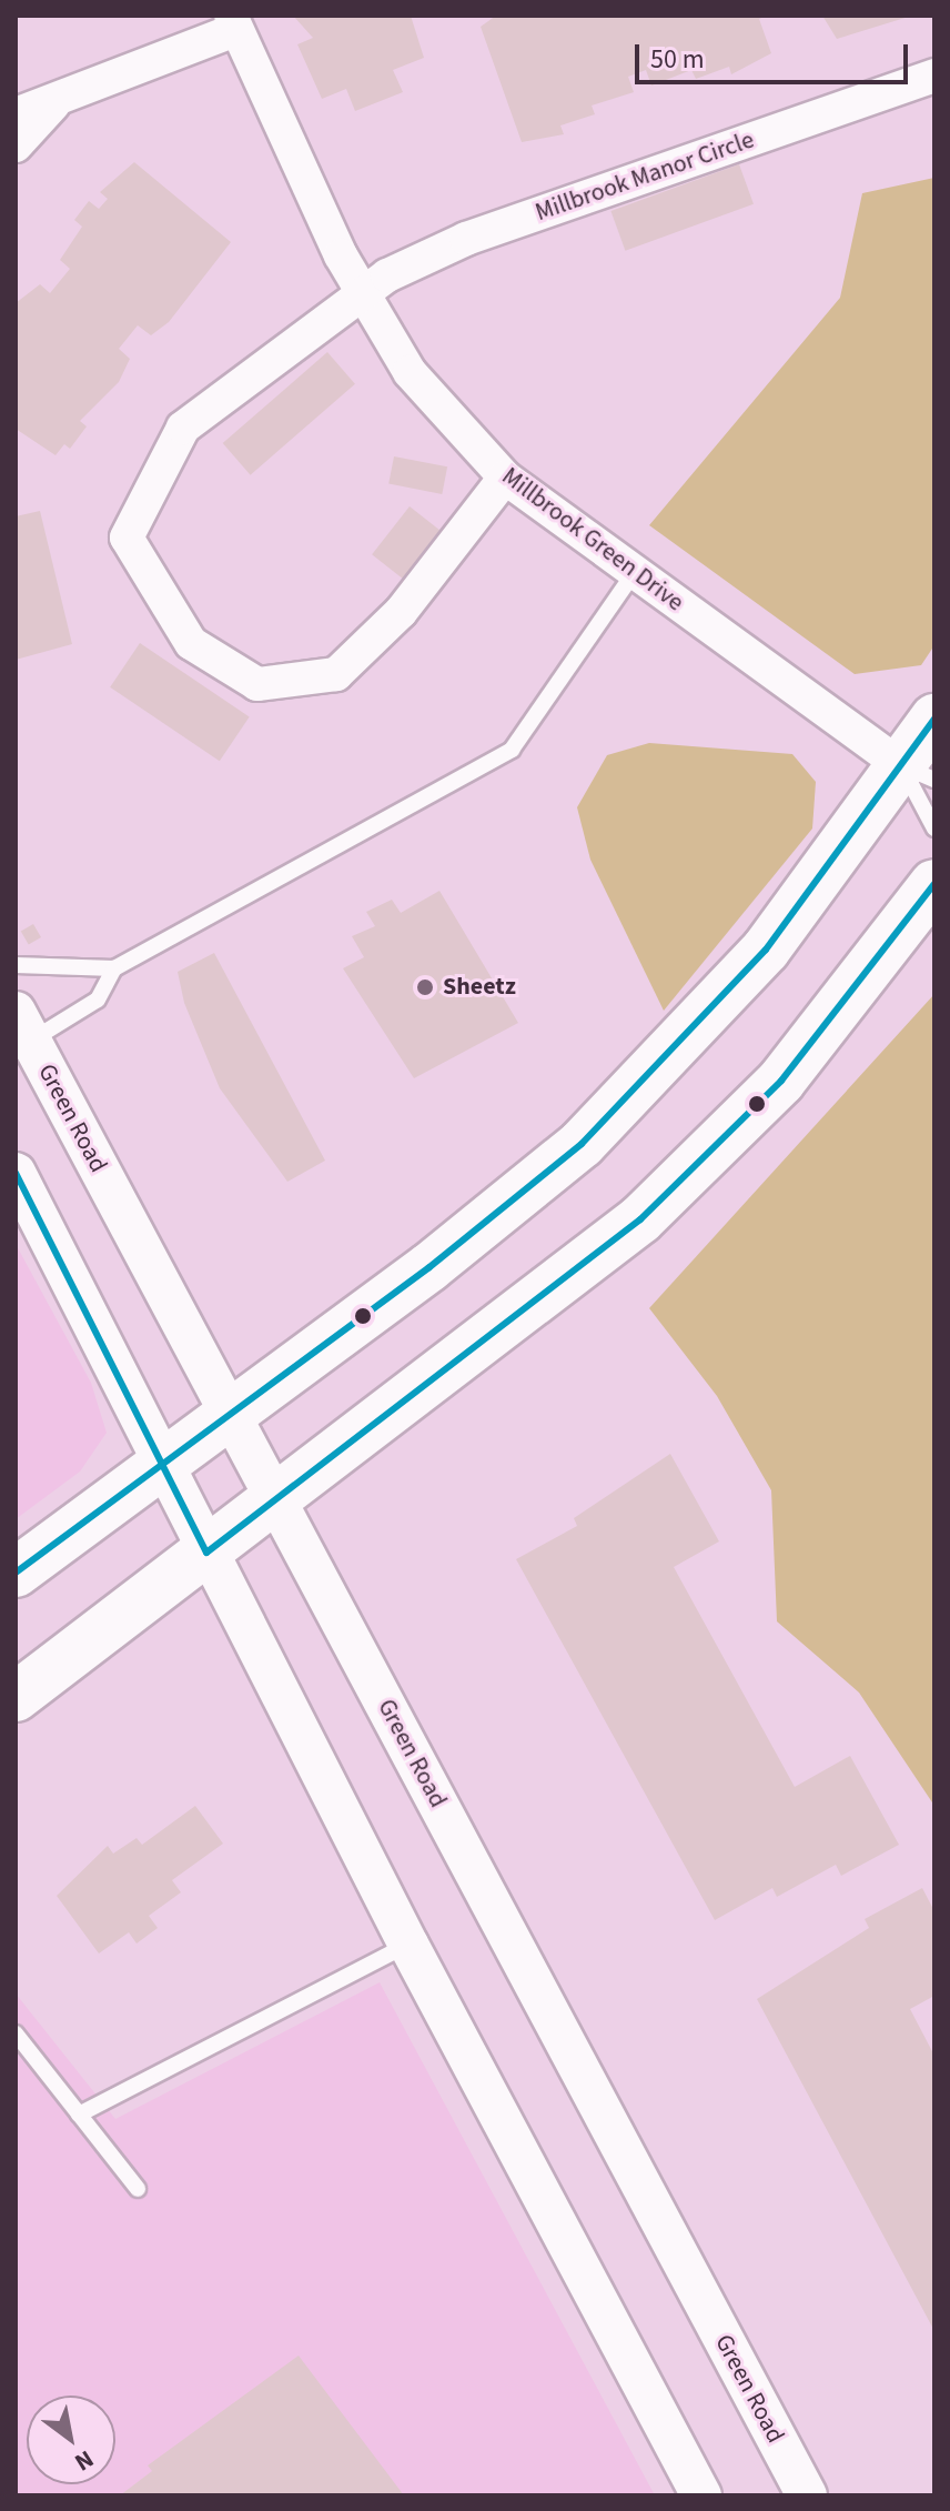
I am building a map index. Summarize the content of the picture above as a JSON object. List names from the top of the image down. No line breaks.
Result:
{"streets":{"street":["Millbrook Manor Circle","Millbrook Green Drive","Green Road"]},"crossings":[["Millbrook Manor Circle","Millbrook Green Drive"]],"places":["Sheetz"],"scale_bar":"50 m","north":"bottom right"}
